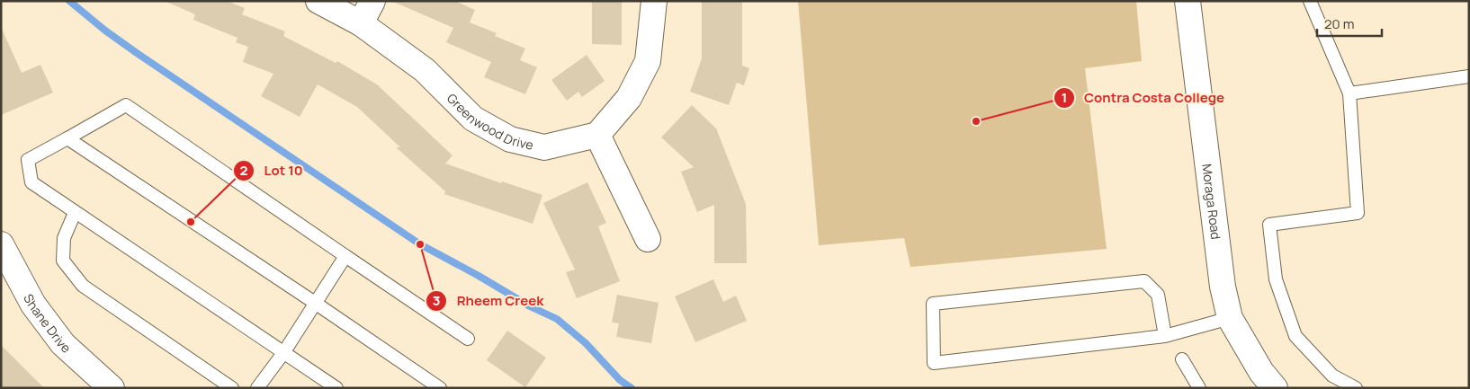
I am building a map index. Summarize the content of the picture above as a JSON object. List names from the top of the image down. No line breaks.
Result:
{"streets":{"street":["Greenwood Drive","Moraga Road","Shane Drive"]},"places":["Contra Costa College","Lot 10","Rheem Creek"],"scale_bar":"20 m"}
